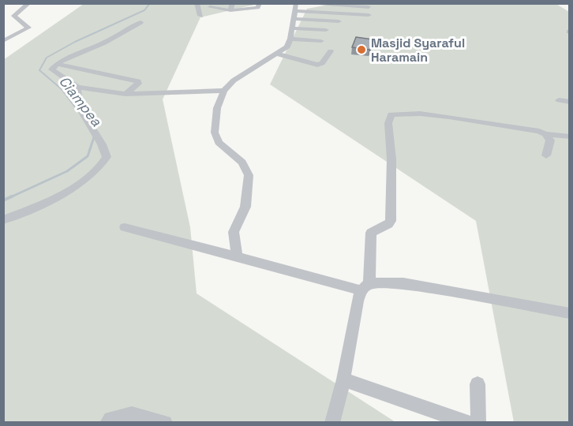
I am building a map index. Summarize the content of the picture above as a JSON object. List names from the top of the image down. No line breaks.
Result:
{"water":["Ciampea"],"places":["Masjid Syaraful Haramain"]}
